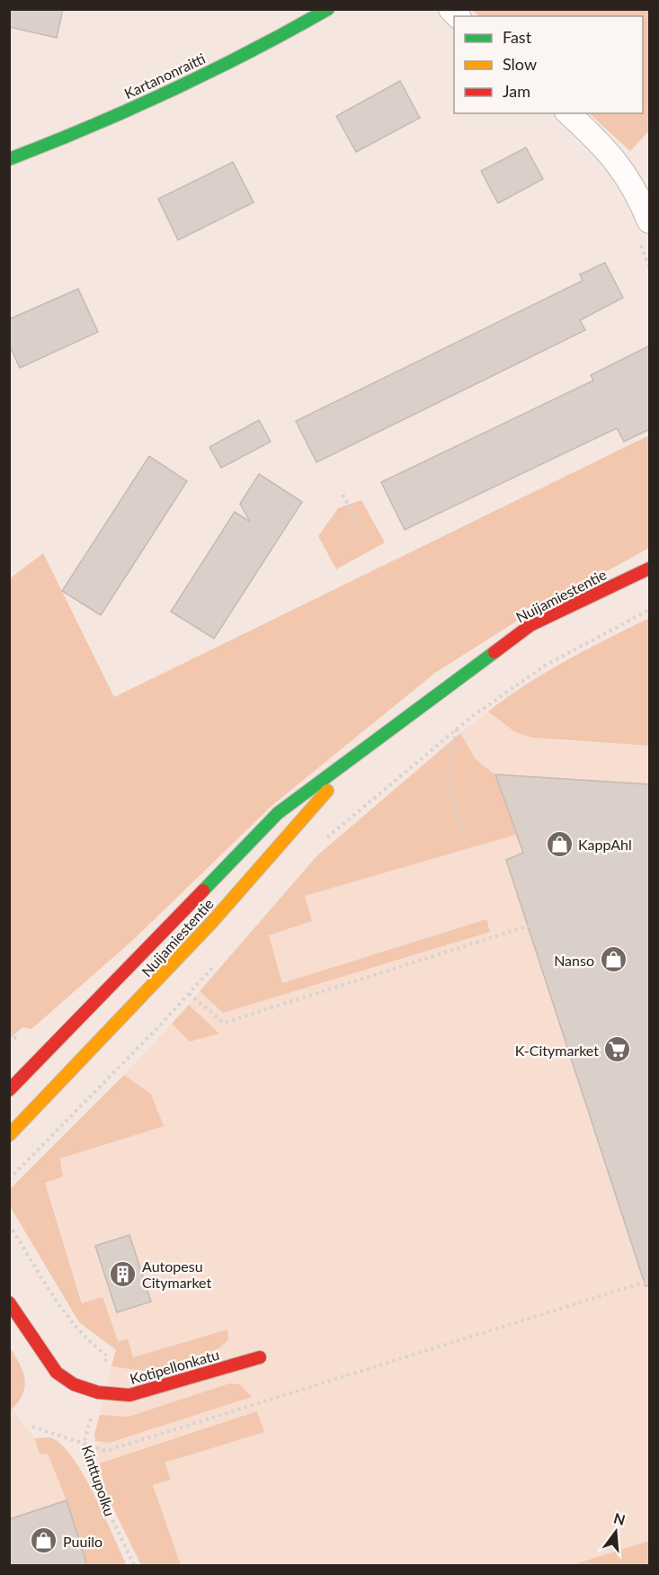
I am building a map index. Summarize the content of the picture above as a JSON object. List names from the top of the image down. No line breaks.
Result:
{"streets":{"main road":["Kartanonraitti","Nuijamiestentie","Kotipellonkatu"],"path":["Kinttupolku"]},"crossings":[["Kotipellonkatu","Kinttupolku"]],"places":{"shop":["KappAhl","Nanso","Puuilo"],"supermarket":["K-Citymarket"],"building":["Autopesu Citymarket"]},"legend":["Fast","Slow","Jam"],"north":"top"}
